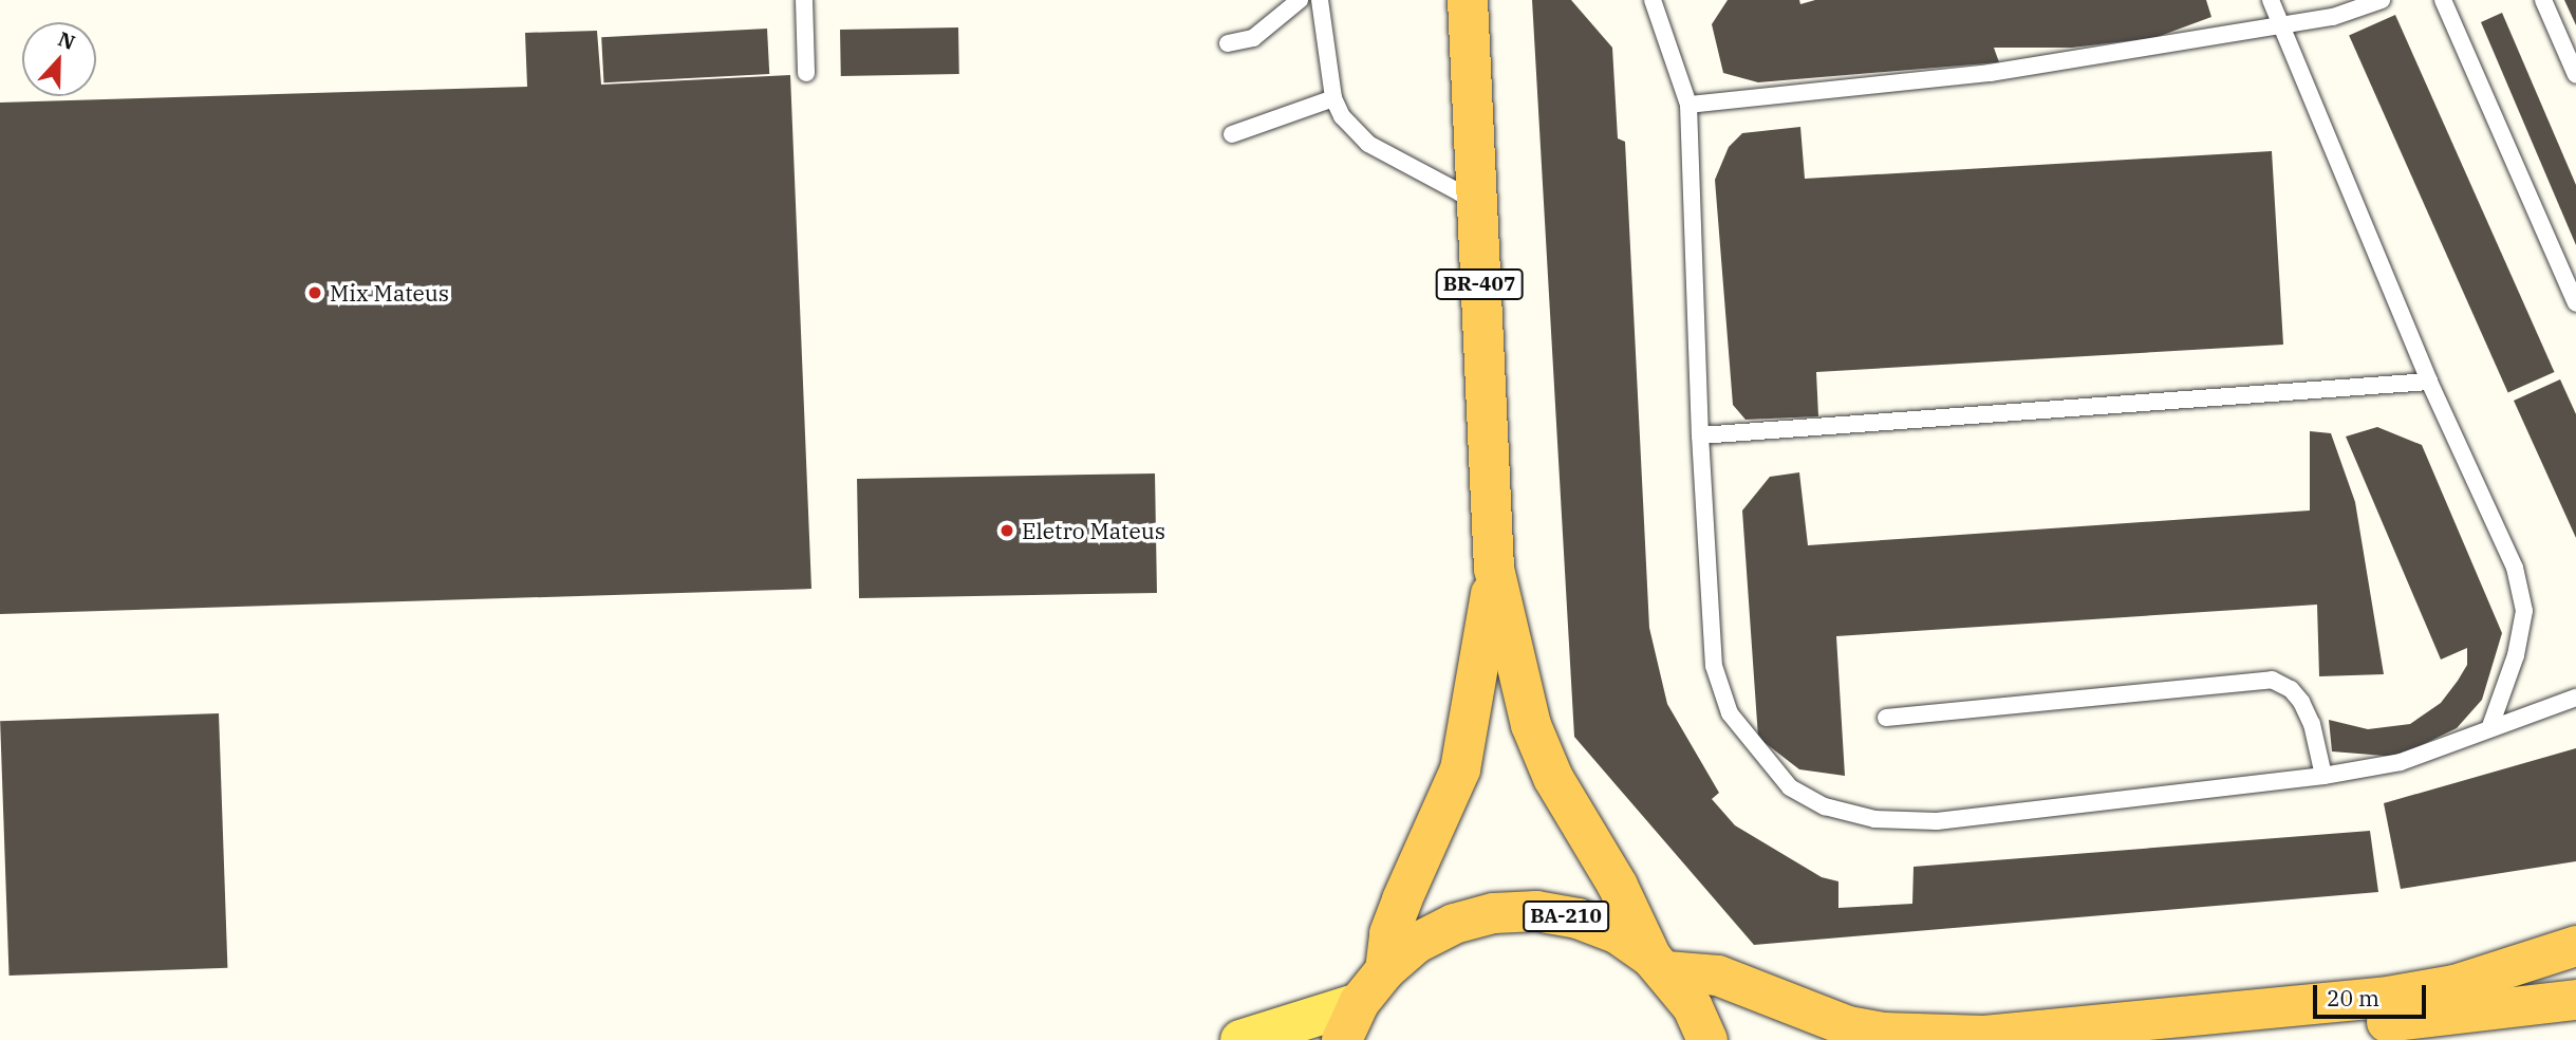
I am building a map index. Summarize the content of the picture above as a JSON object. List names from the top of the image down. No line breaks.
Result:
{"streets":{"highway":["BR-407","BA-210"]},"crossings":[["BR-407","BA-210"]],"places":["Mix Mateus","Eletro Mateus"],"scale_bar":"20 m","north":"top"}
